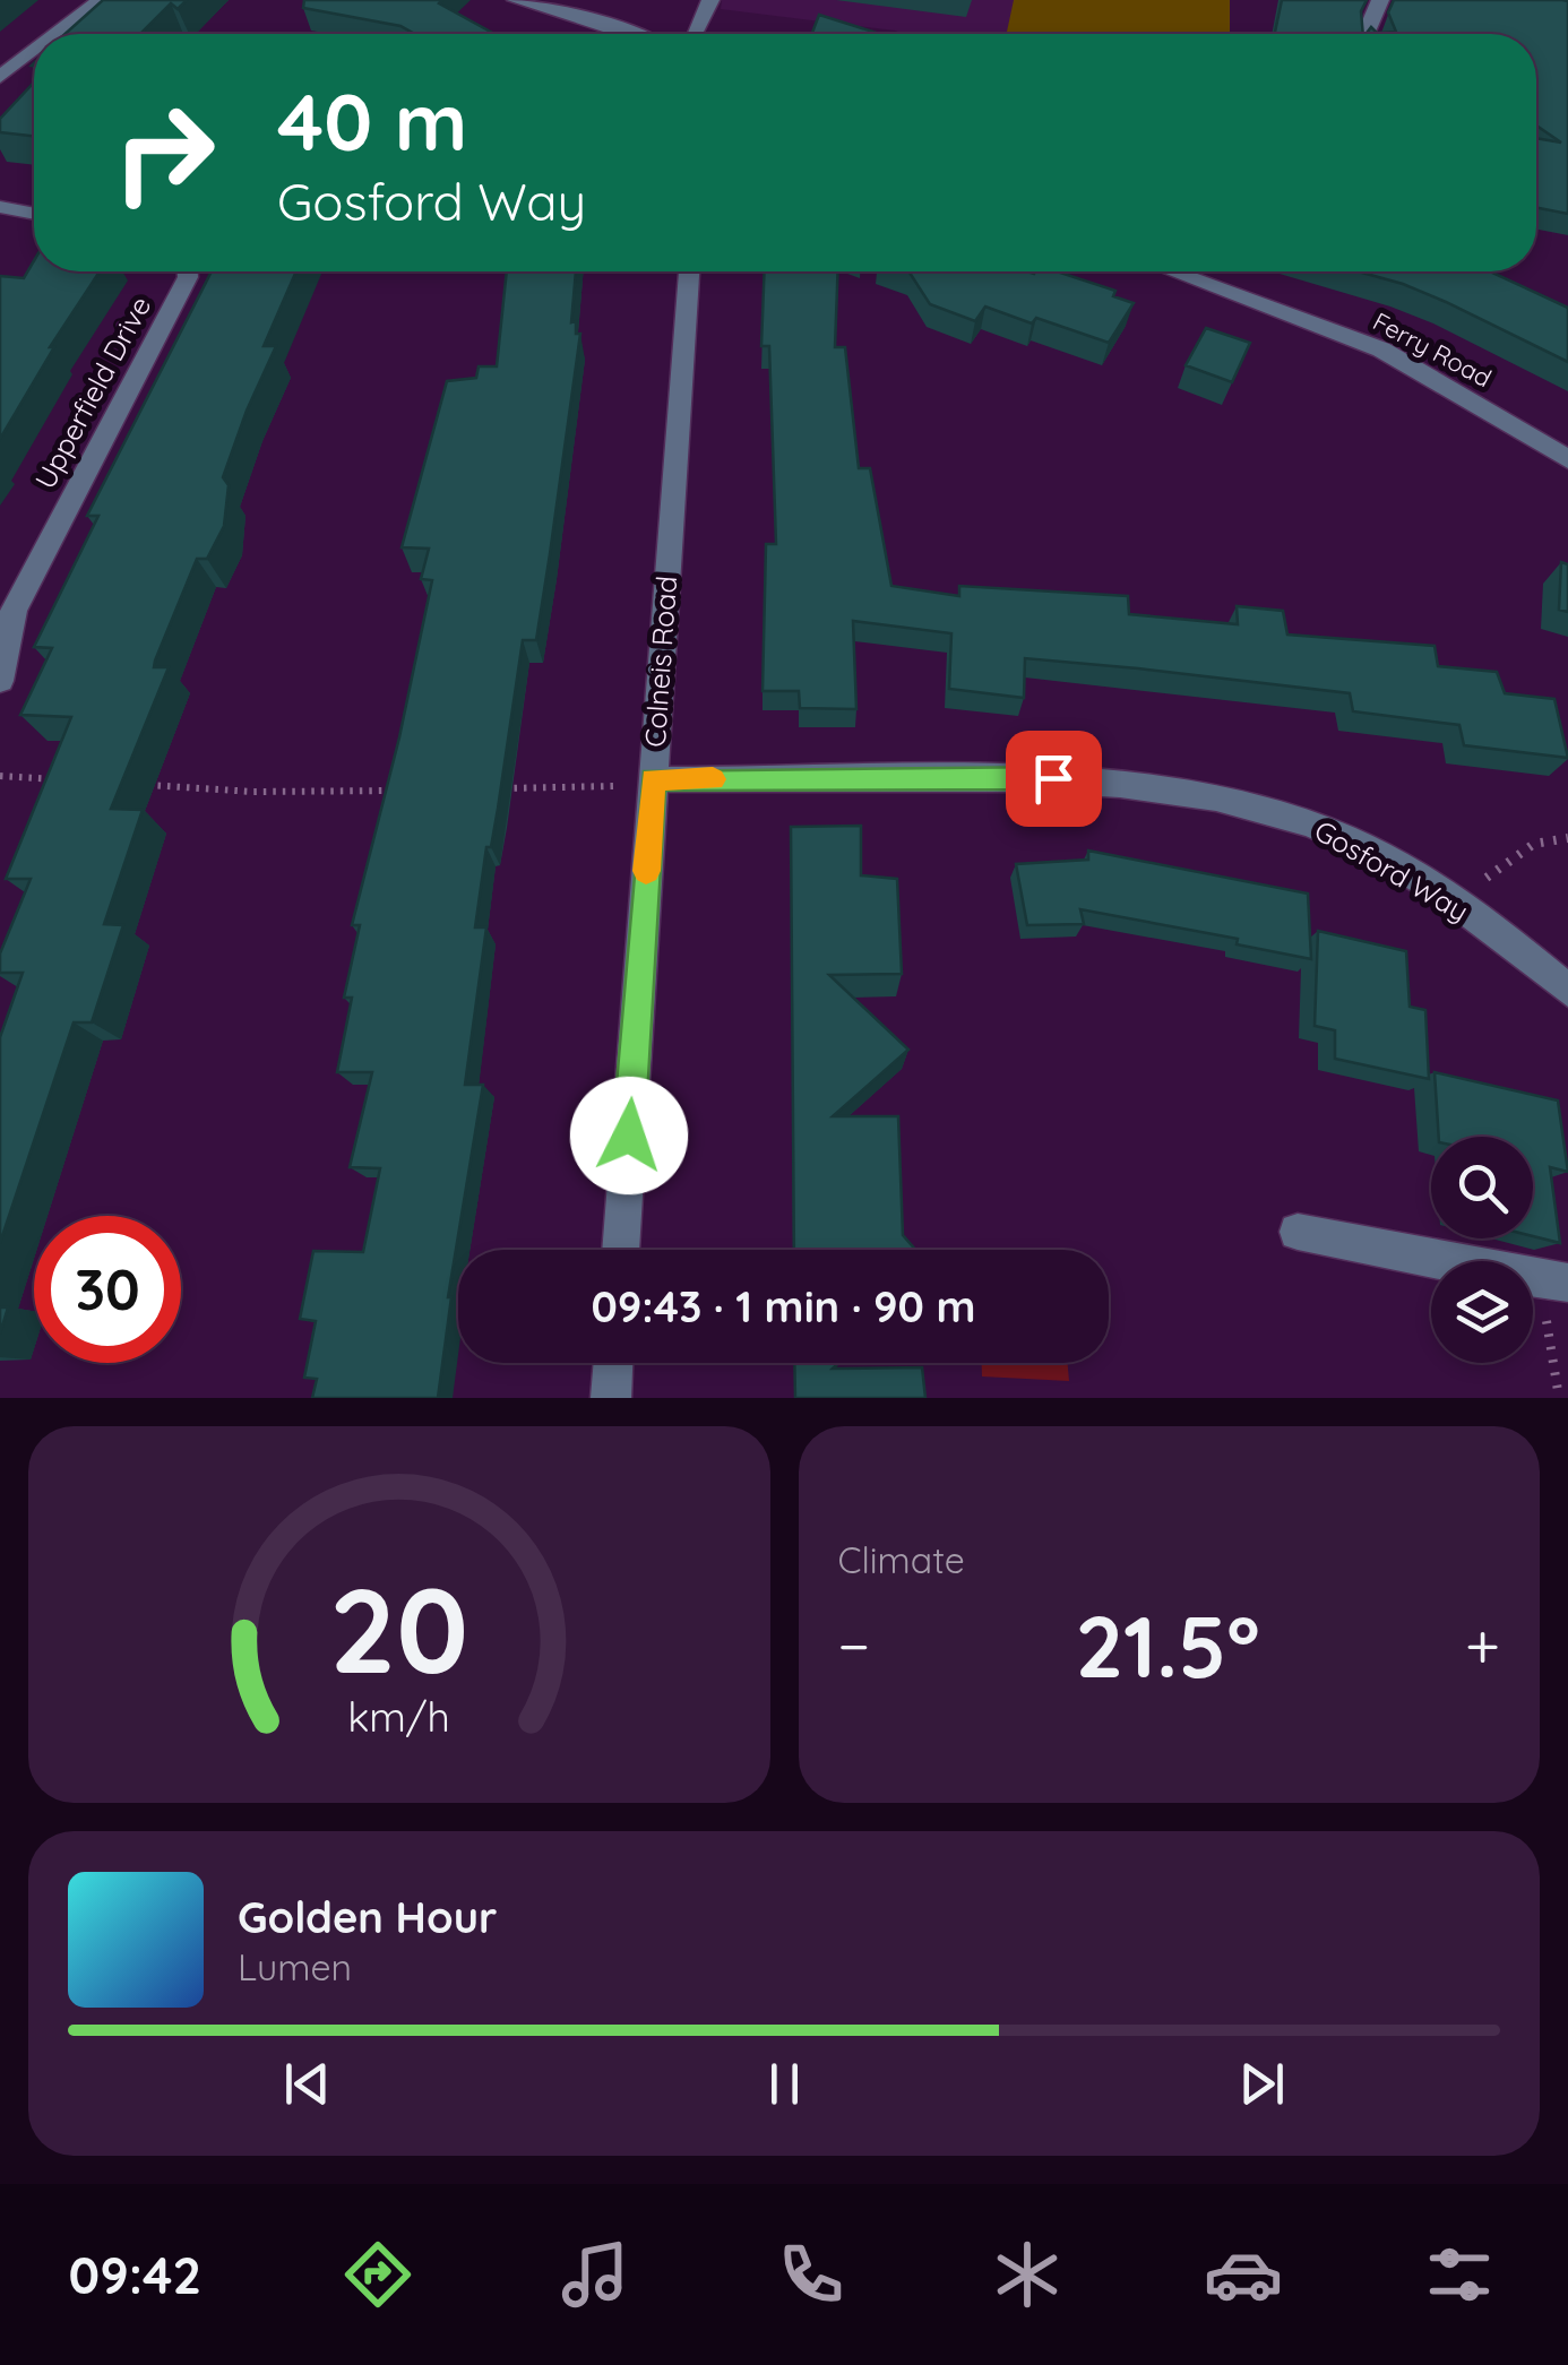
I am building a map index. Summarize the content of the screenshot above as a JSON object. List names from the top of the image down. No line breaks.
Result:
{"streets":{"street":["Ferry Road","Upperfield Drive","Colneis Road","Gosford Way"]},"crossings":[["Colneis Road","Gosford Way"]],"page":{"turn":["40 m","Gosford Way"],"limit":"30","trip":"09:43 · 1 min · 90 m","tile":"Climate","heat":["−","21.5°","+"],"song":["Golden Hour","Lumen"],"tabs":"09:42","gauge":["20","km/h"]}}
